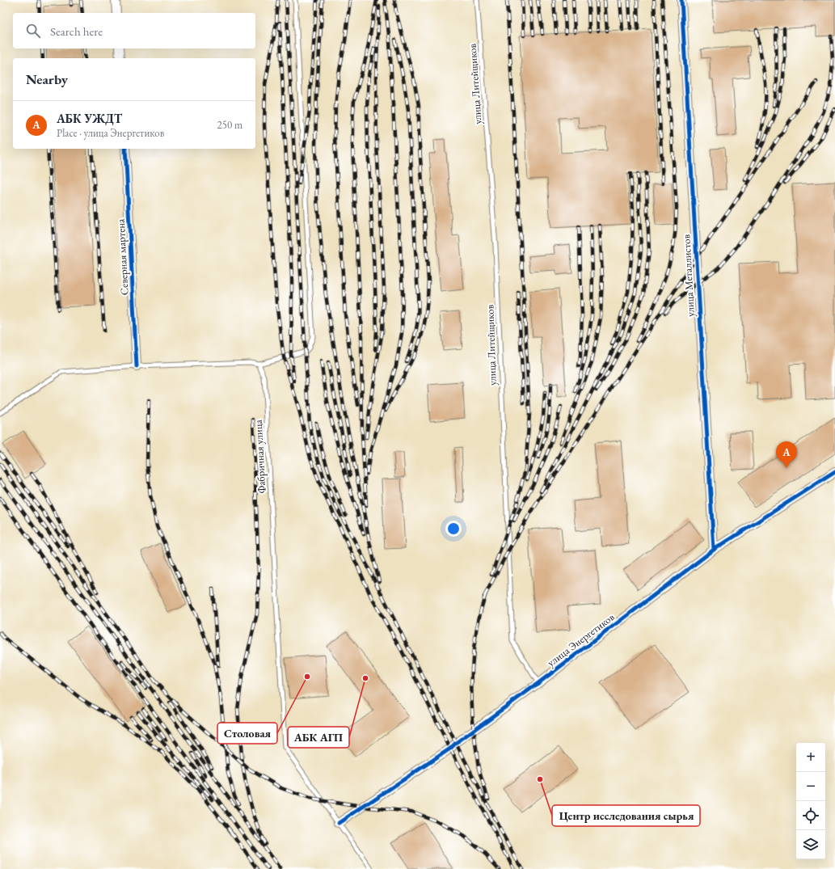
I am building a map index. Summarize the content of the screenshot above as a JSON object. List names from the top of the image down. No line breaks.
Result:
{"streets":{"street":["Северная мартена","улица Металлистов","улица Энергетиков"],"lane":["улица Литейщиков","Фабричная улица"]},"crossings":[["улица Литейщиков","улица Энергетиков"],["улица Металлистов","улица Энергетиков"],["Фабричная улица","улица Энергетиков"]],"places":["Столовая","АБК АГП","Центр исследования сырья"],"page":{"search":"Search here","heading":"Nearby","list":[{"mark":"A","name":"АБК УЖДТ","note":"Place · улица Энергетиков","value":"250 m"}],"pins":"A","map_buttons":["+","−"]}}
